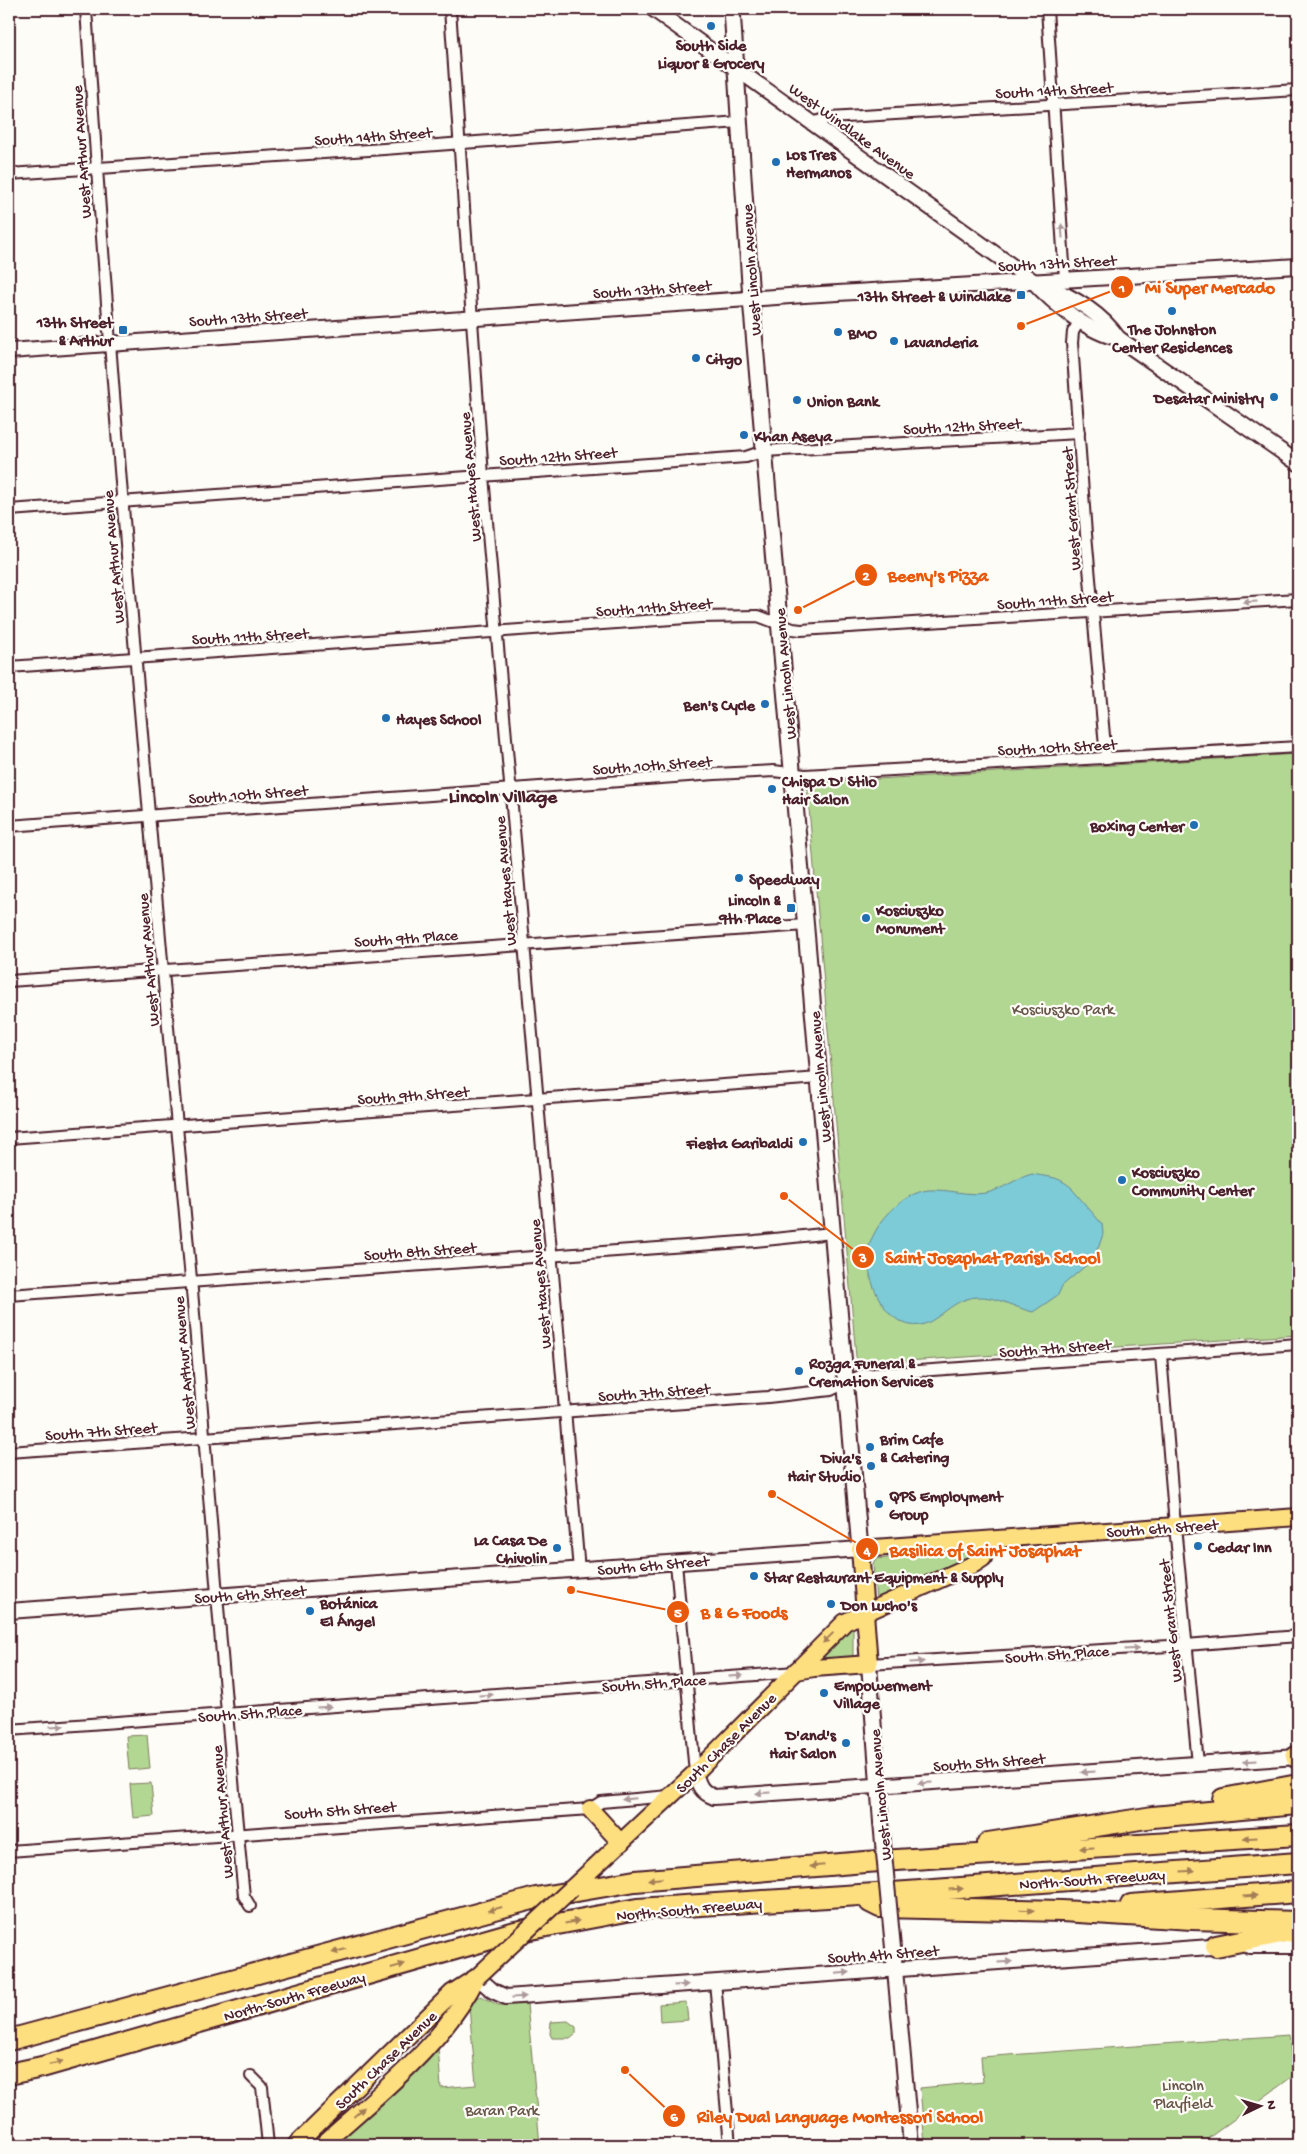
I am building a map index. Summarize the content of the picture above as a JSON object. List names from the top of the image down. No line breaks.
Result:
{"streets":{"highway":["North-South Freeway"],"main road":["West Lincoln Avenue","South 6th Street","South 5th Place","South Chase Avenue"],"street":["South 14th Street","West Windlake Avenue","West Arthur Avenue","South 13th Street","South 12th Street","West Hayes Avenue","West Grant Street","South 11th Street","South 10th Street","South 9th Place","South 9th Street","South 8th Street","South 7th Street","South 5th Street","South 4th Street"]},"crossings":[["South 14th Street","West Windlake Avenue"],["South 14th Street","West Arthur Avenue"],["South 14th Street","West Lincoln Avenue"],["South 14th Street","West Hayes Avenue"],["West Windlake Avenue","South 13th Street"],["West Windlake Avenue","West Lincoln Avenue"],["West Windlake Avenue","West Grant Street"],["West Arthur Avenue","South 13th Street"],["West Arthur Avenue","South 12th Street"],["West Arthur Avenue","South 11th Street"],["West Arthur Avenue","South 10th Street"],["West Arthur Avenue","South 9th Place"],["West Arthur Avenue","South 9th Street"],["West Arthur Avenue","South 8th Street"],["West Arthur Avenue","South 7th Street"],["West Arthur Avenue","South 6th Street"],["West Arthur Avenue","South 5th Place"],["West Arthur Avenue","South 5th Street"],["South 13th Street","West Lincoln Avenue"],["South 13th Street","West Hayes Avenue"],["West Lincoln Avenue","South 12th Street"],["West Lincoln Avenue","South 11th Street"],["West Lincoln Avenue","South 10th Street"],["West Lincoln Avenue","South 9th Place"],["West Lincoln Avenue","South 9th Street"],["West Lincoln Avenue","South 8th Street"],["West Lincoln Avenue","South 7th Street"],["West Lincoln Avenue","South 6th Street"],["West Lincoln Avenue","South 5th Place"],["West Lincoln Avenue","South Chase Avenue"],["West Lincoln Avenue","South 5th Street"],["West Lincoln Avenue","South 4th Street"],["South 12th Street","West Hayes Avenue"],["South 12th Street","West Grant Street"],["West Hayes Avenue","South 11th Street"],["West Hayes Avenue","South 10th Street"],["West Hayes Avenue","South 9th Place"],["West Hayes Avenue","South 9th Street"],["West Hayes Avenue","South 8th Street"],["West Hayes Avenue","South 7th Street"],["West Hayes Avenue","South 6th Street"],["West Grant Street","South 11th Street"],["West Grant Street","South 10th Street"],["West Grant Street","South 7th Street"],["West Grant Street","South 6th Street"],["West Grant Street","South 5th Place"],["West Grant Street","South 5th Street"],["South 6th Street","South Chase Avenue"],["South 5th Place","South Chase Avenue"],["South Chase Avenue","South 5th Street"],["South Chase Avenue","South 4th Street"]],"one_way":["South 5th Place","South 5th Street","South 4th Street"],"districts":["Lincoln Village"],"parks":["Kosciuszko Park","Lincoln Playfield","Baran Park"],"places":{"other":["South Side Liquor & Grocery","Los Tres Hermanos","The Johnston Center Residences","Mi Super Mercado","BMO","Lavanderia","Citgo","Desatar Ministry","Union Bank","Khan Aseya","Beeny's Pizza","Ben's Cycle","Hayes School","Chispa D' Stilo Hair Salon","Boxing Center","Speedway","Kosciuszko Monument","Fiesta Garibaldi","Kosciuszko Community Center","Saint Josaphat Parish School","Rozga Funeral & Cremation Services","Brim Cafe & Catering","Diva's Hair Studio","Basilica of Saint Josaphat","QPS Employment Group","Cedar Inn","La Casa De Chivolin","Star Restaurant Equipment & Supply","B & G Foods","Don Lucho's","Botánica El Ángel","Empowerment Village","D'and's Hair Salon","Riley Dual Language Montessori School"],"transit":["13th Street & Windlake","13th Street & Arthur","Lincoln & 9th Place"]},"north":"right"}
